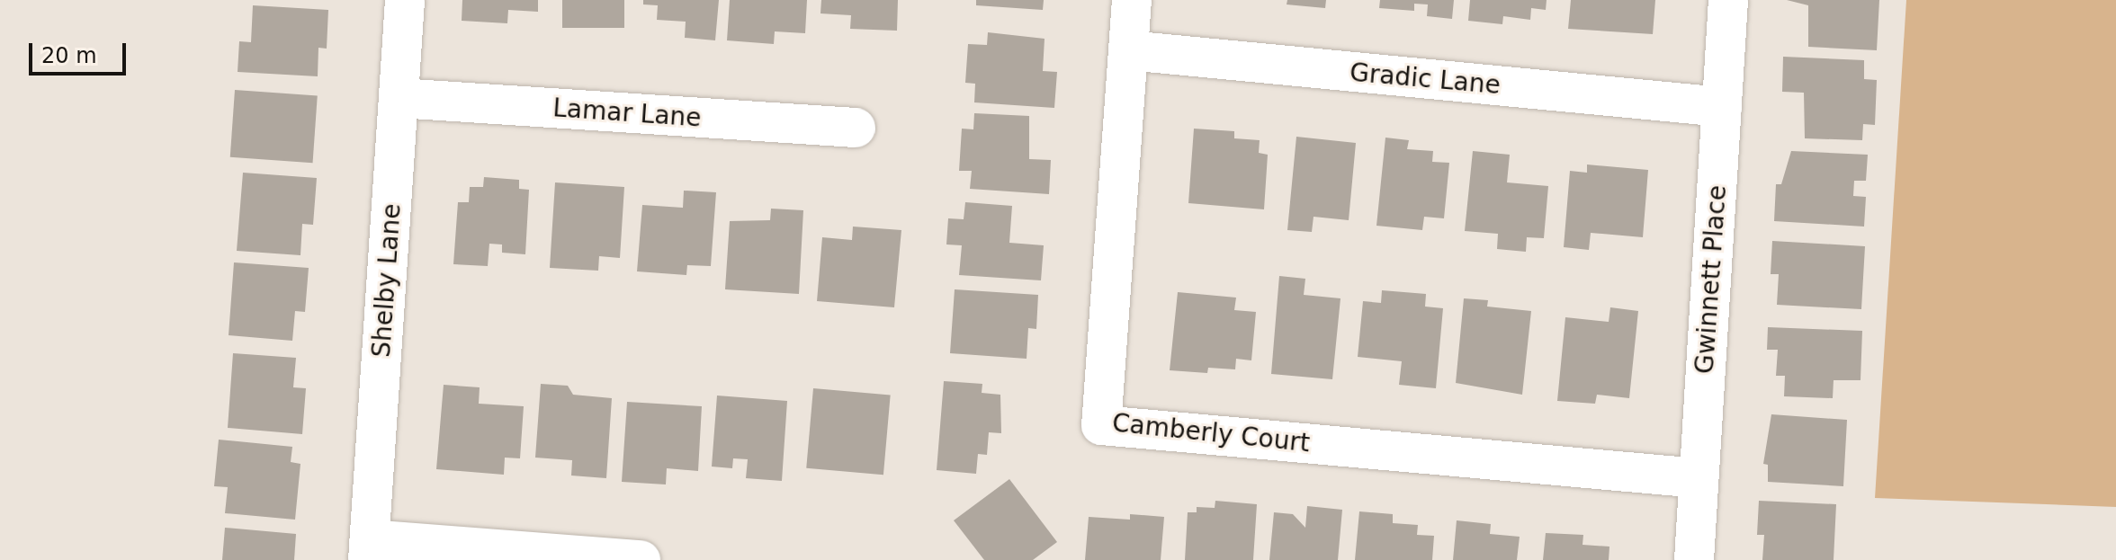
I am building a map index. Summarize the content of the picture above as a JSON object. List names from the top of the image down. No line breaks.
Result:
{"streets":{"street":["Gradic Lane","Lamar Lane","Gwinnett Place","Shelby Lane","Camberly Court"]},"crossings":[["Gradic Lane","Gwinnett Place"],["Gradic Lane","Camberly Court"],["Lamar Lane","Shelby Lane"],["Gwinnett Place","Camberly Court"]],"scale_bar":"20 m"}
